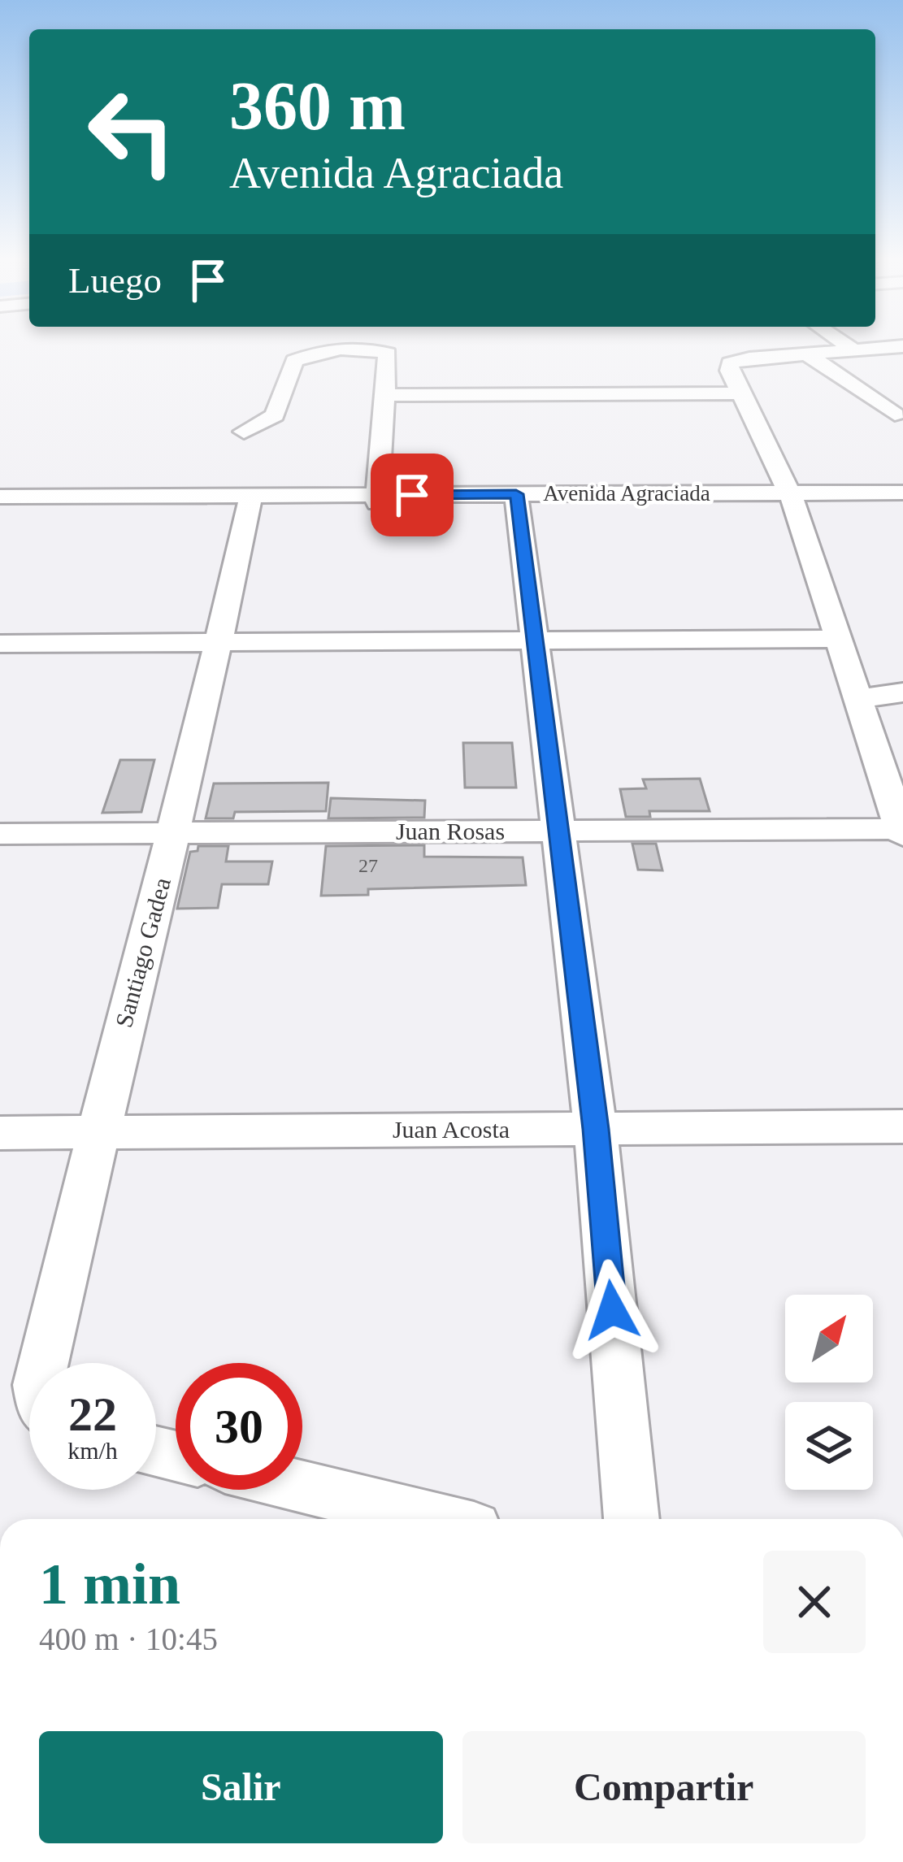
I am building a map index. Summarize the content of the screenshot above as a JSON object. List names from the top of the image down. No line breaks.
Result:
{"streets":{"street":["Avenida Agraciada","Juan Rosas","Santiago Gadea","Juan Acosta"]},"crossings":[["Avenida Agraciada","Santiago Gadea"],["Juan Rosas","Santiago Gadea"],["Santiago Gadea","Juan Acosta"]],"house_numbers":["27"],"north":"top right","page":{"turn":["360 m","Avenida Agraciada"],"then":"Luego","speed":"22 km/h","limit":"30","heading":["1 min","400 m · 10:45"],"buttons":["Salir","Compartir"]}}
